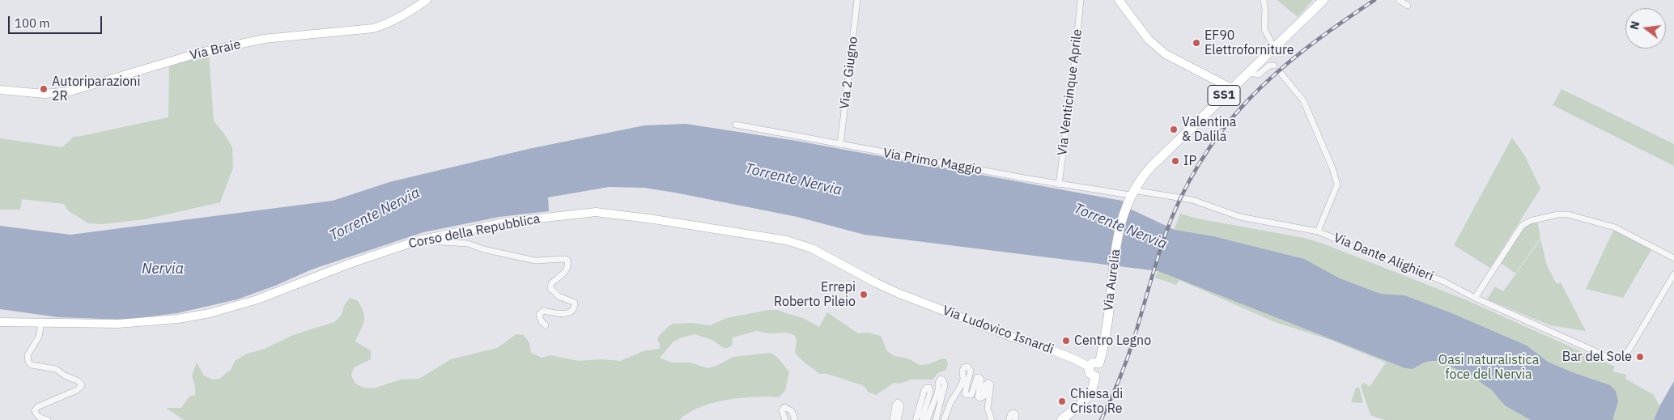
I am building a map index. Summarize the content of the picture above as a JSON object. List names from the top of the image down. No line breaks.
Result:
{"streets":{"main road":["Via Braie","SS1","Corso della Repubblica","Via Aurelia","Via Ludovico Isnardi"],"street":["Via 2 Giugno","Via Venticinque Aprile","Via Primo Maggio","Via Dante Alighieri"]},"crossings":[["Via 2 Giugno","Via Primo Maggio"],["Via Venticinque Aprile","Via Primo Maggio"],["SS1","Via Primo Maggio"],["SS1","Via Dante Alighieri"],["SS1","Via Aurelia"],["SS1","Via Ludovico Isnardi"],["Via Primo Maggio","Via Dante Alighieri"],["Via Primo Maggio","Via Aurelia"],["Corso della Repubblica","Via Ludovico Isnardi"],["Via Dante Alighieri","Via Aurelia"],["Via Aurelia","Via Ludovico Isnardi"]],"water":["Torrente Nervia","Nervia"],"parks":["Oasi naturalistica foce del Nervia"],"places":["EF90 Elettroforniture","Autoriparazioni 2R","Valentina & Dalila","IP","Errepi Roberto Pileio","Centro Legno","Bar del Sole","Chiesa di Cristo Re"],"scale_bar":"100 m","north":"left"}
